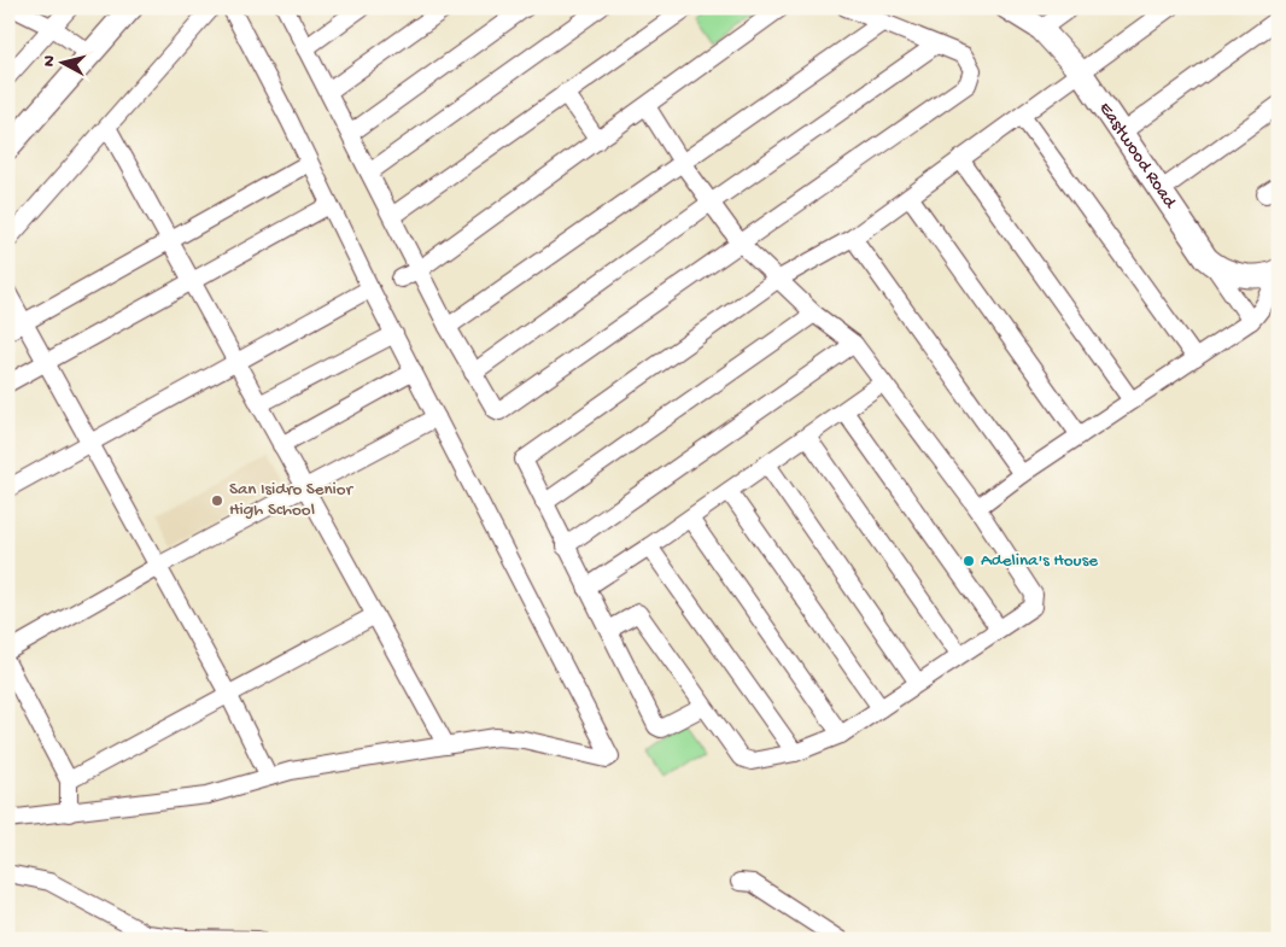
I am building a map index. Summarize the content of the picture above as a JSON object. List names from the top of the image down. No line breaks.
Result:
{"streets":{"main road":["Eastwood Road"]},"places":["San Isidro Senior High School","Adelina's House"],"north":"left"}
